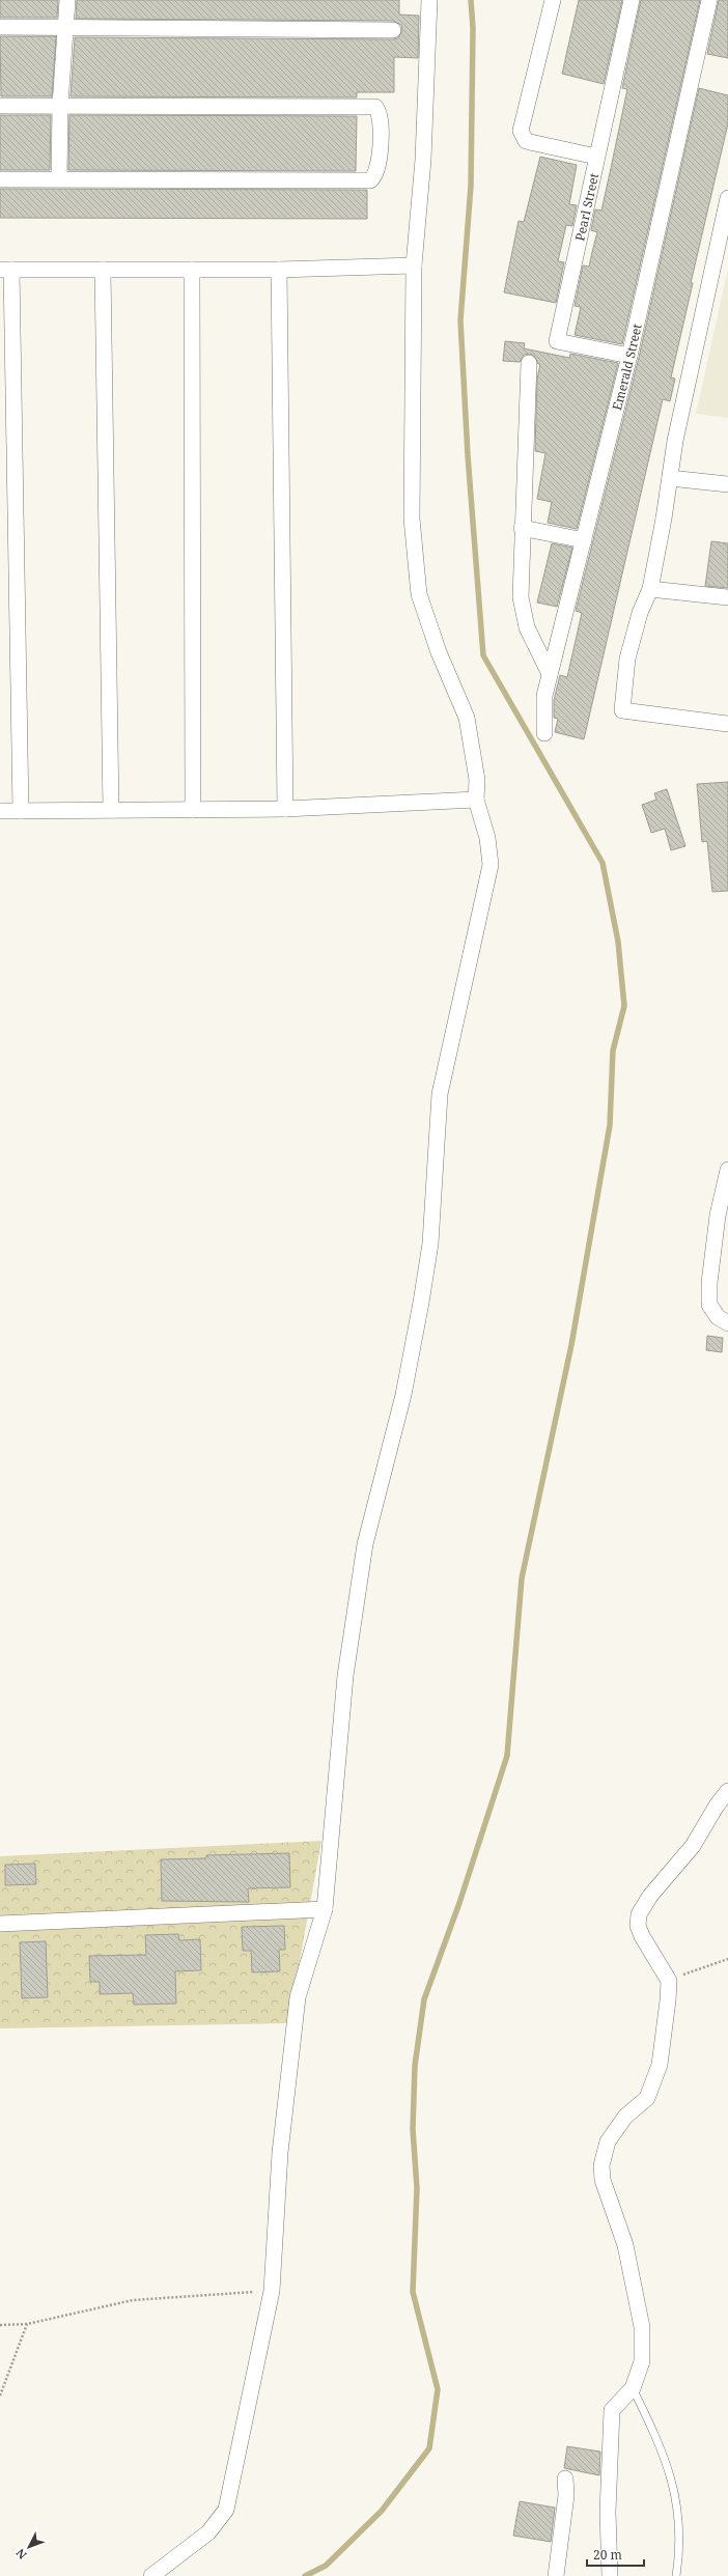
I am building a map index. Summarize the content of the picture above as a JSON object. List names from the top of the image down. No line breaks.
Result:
{"streets":{"street":["Pearl Street","Emerald Street"]},"crossings":[["Pearl Street","Emerald Street"]],"scale_bar":"20 m","north":"bottom left"}
